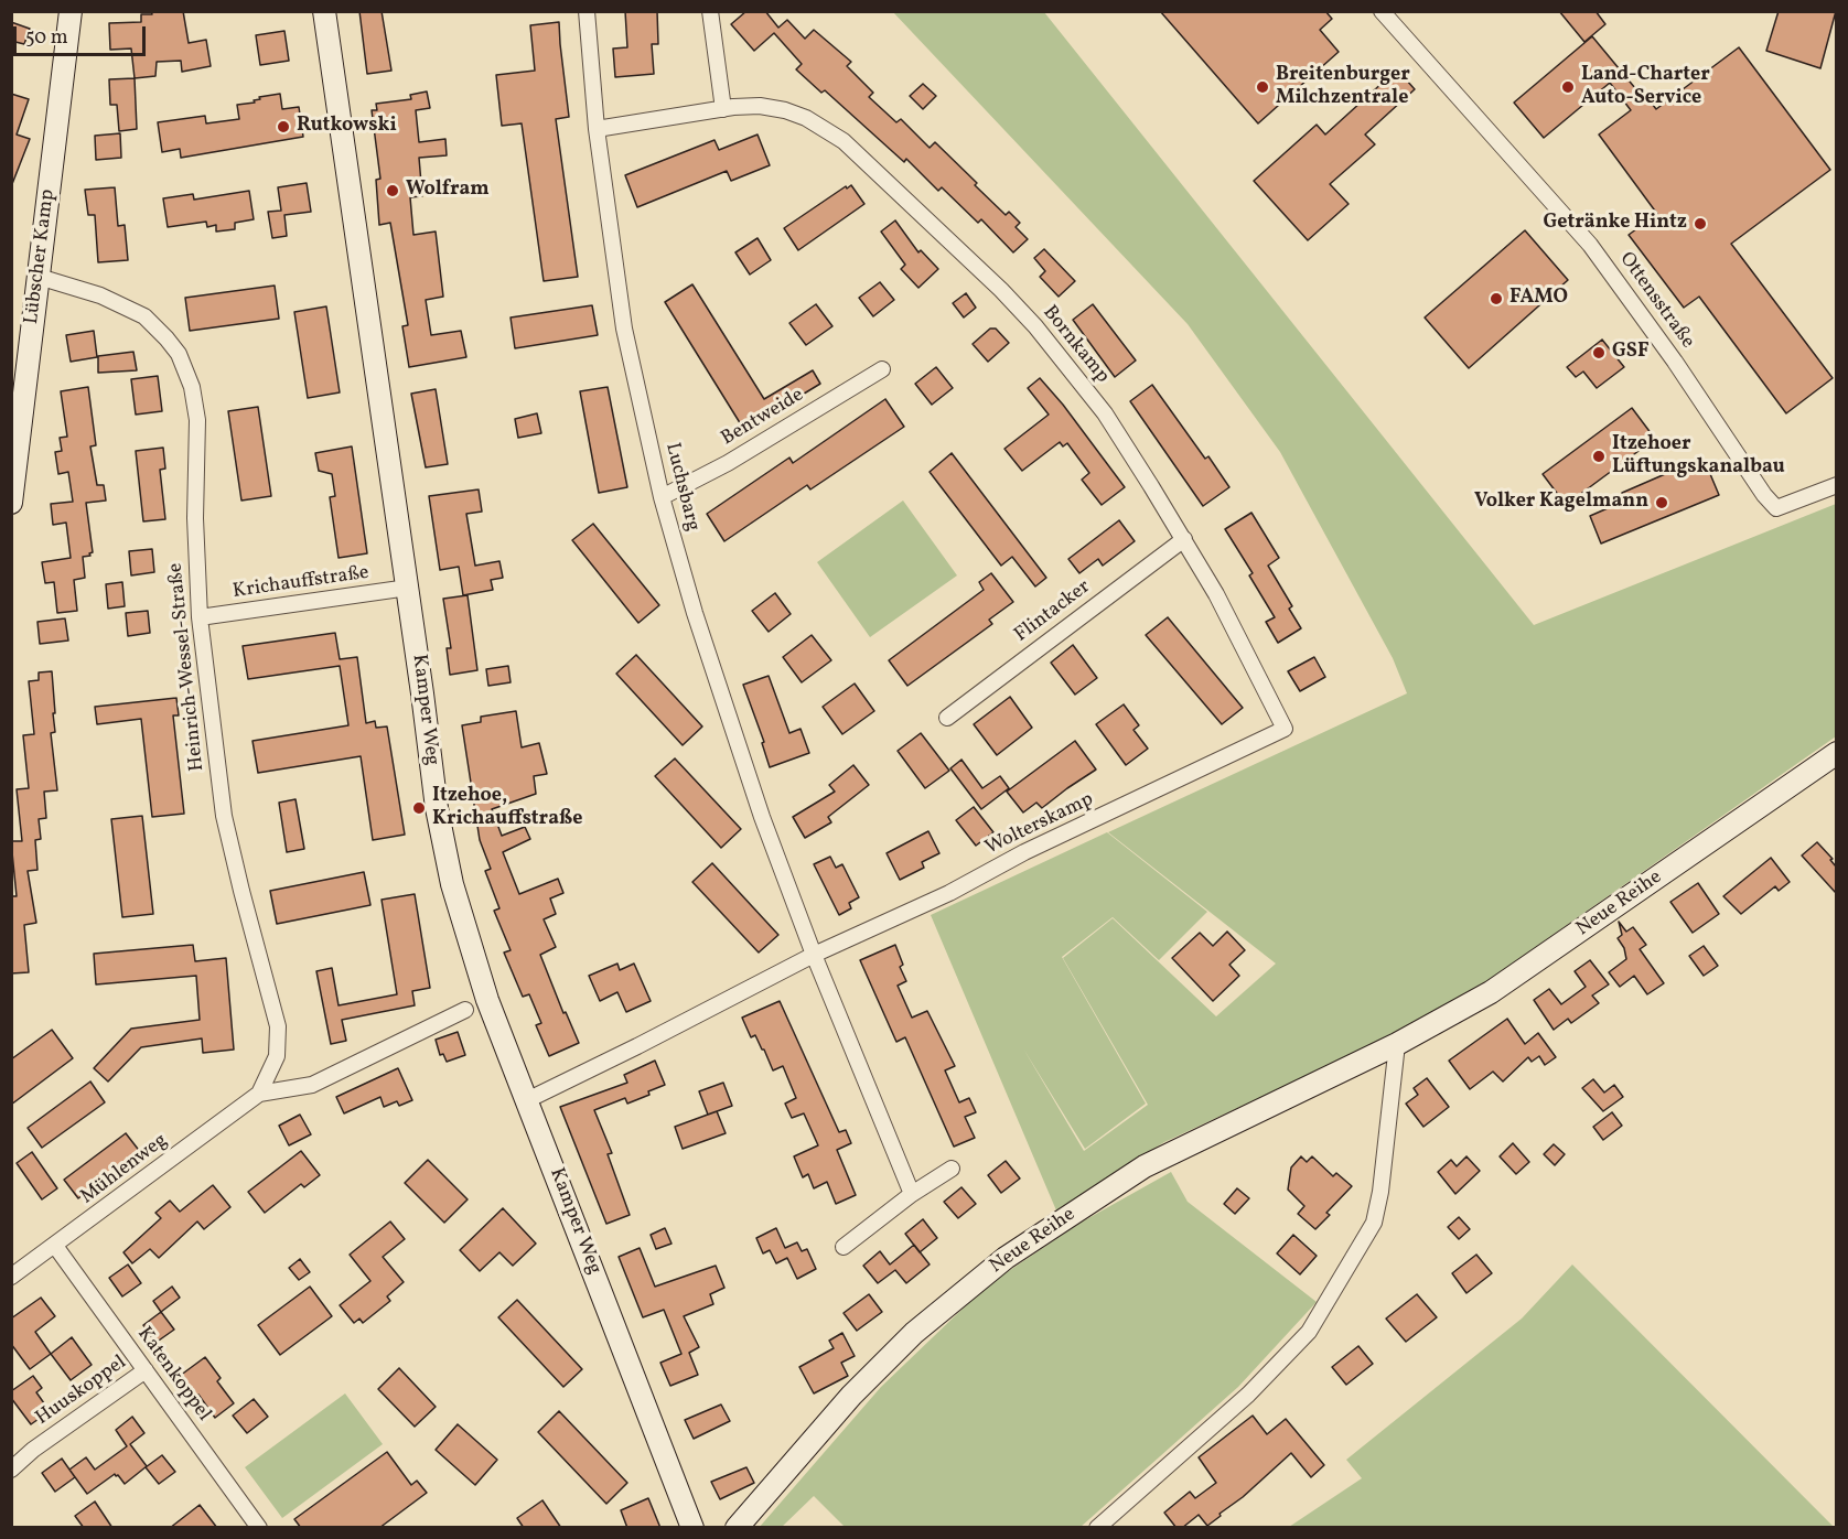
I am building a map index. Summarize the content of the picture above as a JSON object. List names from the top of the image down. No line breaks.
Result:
{"streets":{"street":["Lübscher Kamp","Ottensstraße","Bornkamp","Bentweide","Luchsbarg","Krichauffstraße","Flintacker","Heinrich-Wessel-Straße","Kamper Weg","Wolterskamp","Neue Reihe","Mühlenweg","Katenkoppel","Huuskoppel"]},"crossings":[["Lübscher Kamp","Heinrich-Wessel-Straße"],["Bornkamp","Luchsbarg"],["Bornkamp","Flintacker"],["Bornkamp","Wolterskamp"],["Bentweide","Luchsbarg"],["Luchsbarg","Wolterskamp"],["Krichauffstraße","Heinrich-Wessel-Straße"],["Krichauffstraße","Kamper Weg"],["Heinrich-Wessel-Straße","Mühlenweg"],["Kamper Weg","Wolterskamp"],["Mühlenweg","Katenkoppel"],["Katenkoppel","Huuskoppel"]],"places":["Breitenburger Milchzentrale","Land-Charter Auto-Service","Rutkowski","Wolfram","Getränke Hintz","FAMO","GSF","Itzehoer Lüftungskanalbau","Volker Kagelmann","Itzehoe, Krichauffstraße"],"scale_bar":"50 m"}
